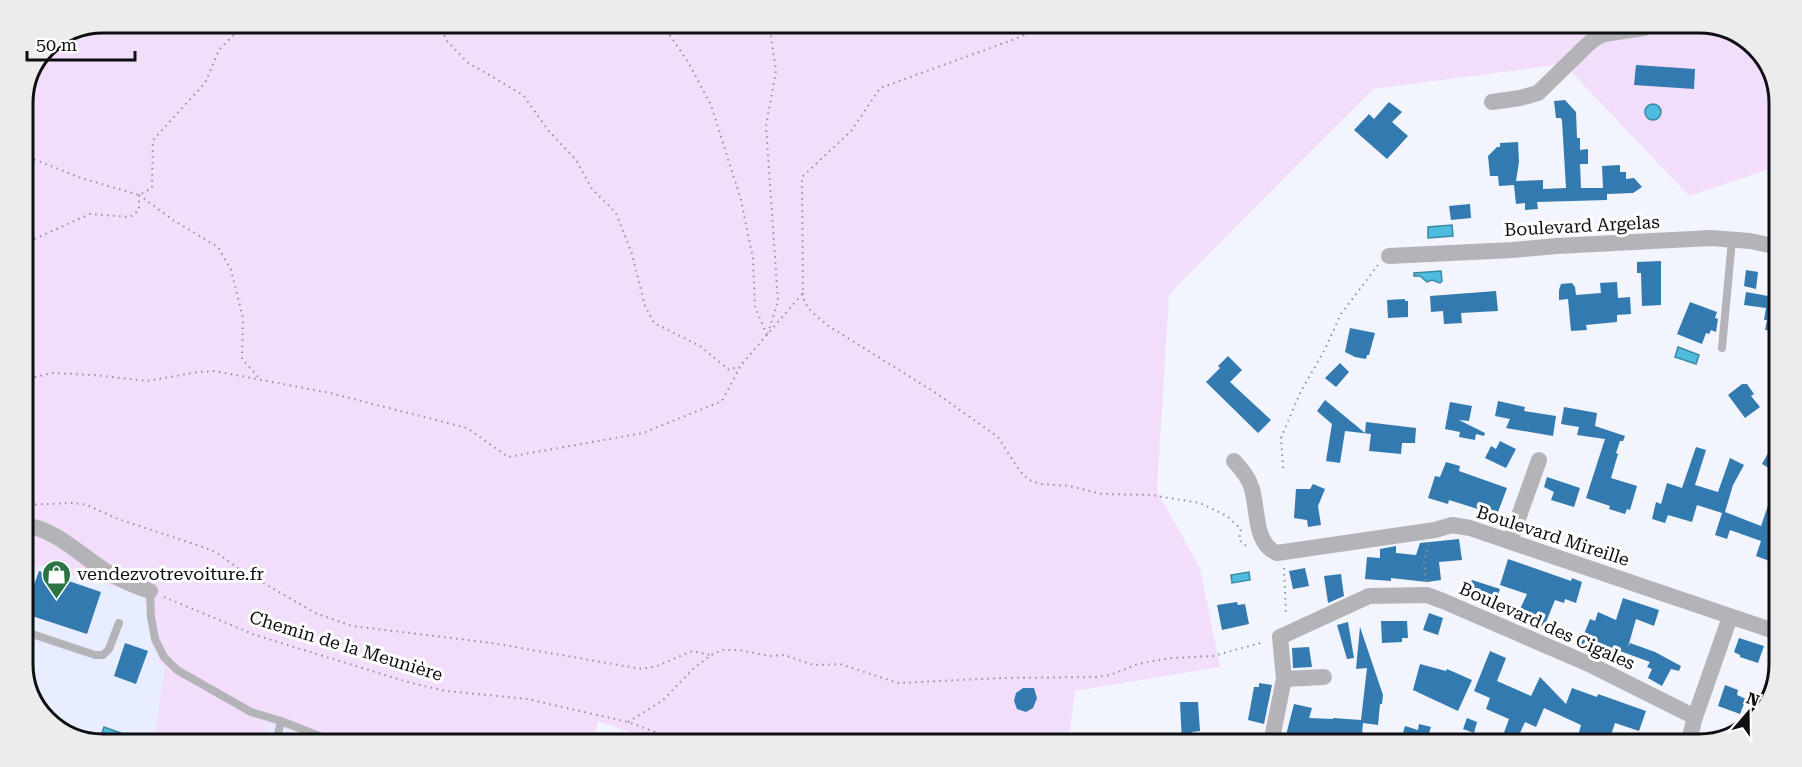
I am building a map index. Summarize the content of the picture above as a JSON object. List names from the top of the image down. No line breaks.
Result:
{"streets":{"street":["Boulevard Argelas","Boulevard Mireille","Boulevard des Cigales"],"path":["Chemin de la Meunière"]},"places":{"shop":["vendezvotrevoiture.fr"]},"scale_bar":"50 m","north":"top"}
